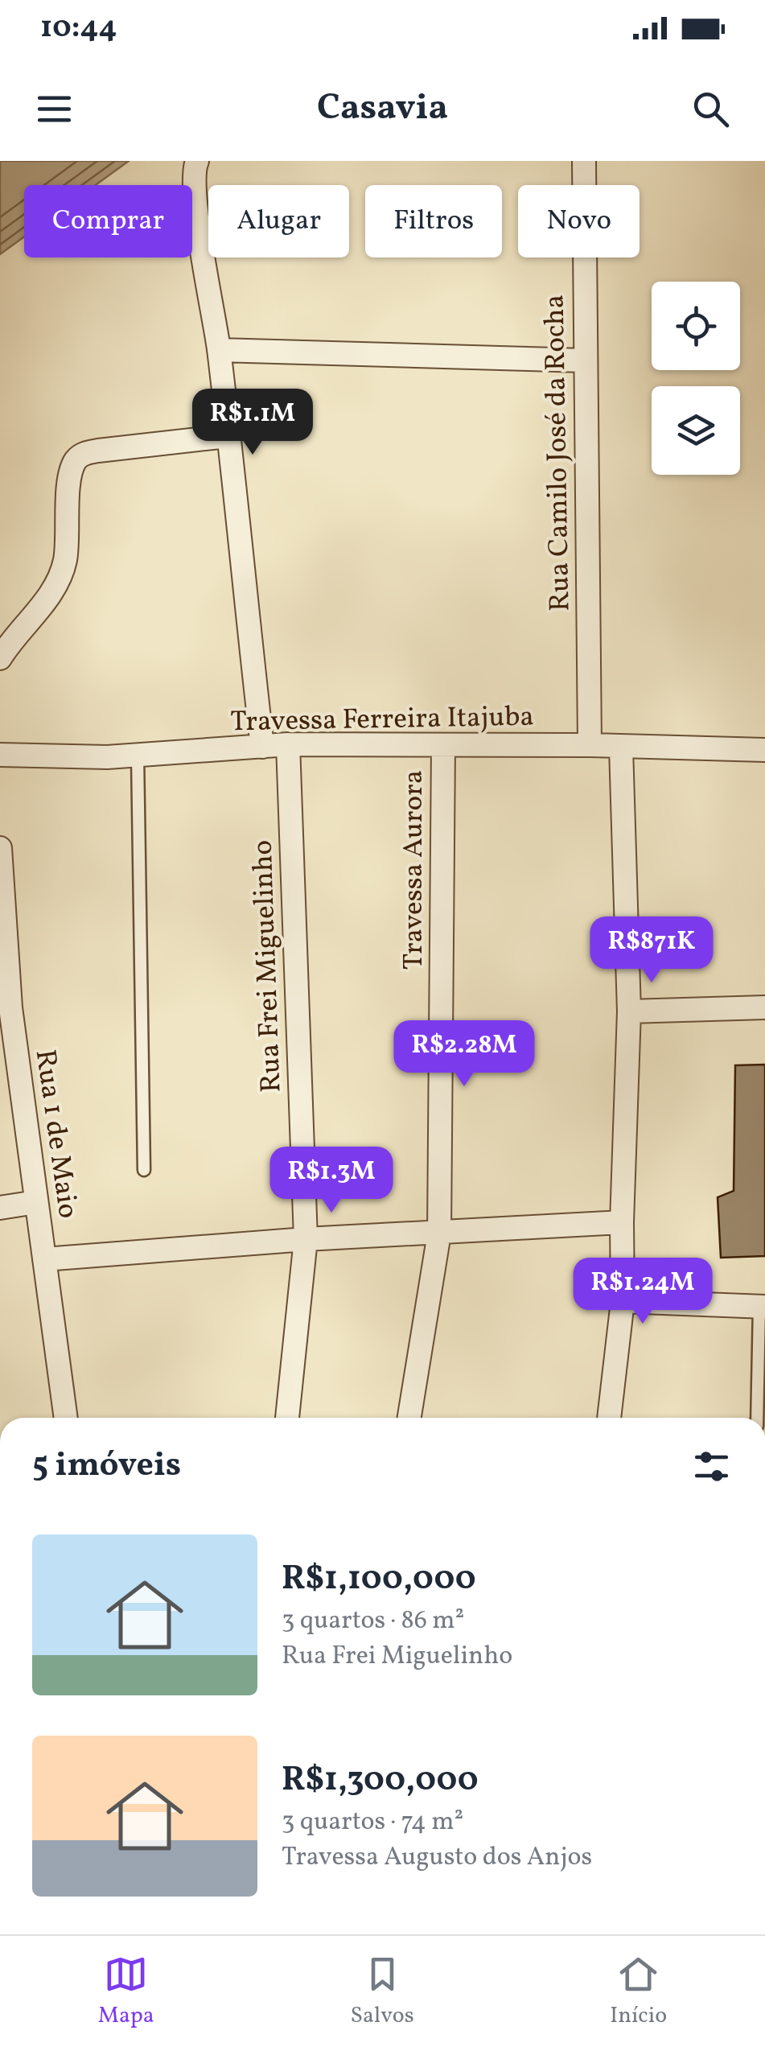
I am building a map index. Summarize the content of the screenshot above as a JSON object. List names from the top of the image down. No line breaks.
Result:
{"streets":{"street":["Rua Camilo José da Rocha","Travessa Ferreira Itajuba","Travessa Aurora","Rua Frei Miguelinho","Rua 1 de Maio"]},"crossings":[["Rua Camilo José da Rocha","Travessa Ferreira Itajuba"],["Travessa Ferreira Itajuba","Travessa Aurora"],["Travessa Ferreira Itajuba","Rua Frei Miguelinho"]],"page":{"status":"10:44","header":"Casavia","chip":["Comprar","Alugar","Filtros","Novo"],"price":["R$1.1M","R$871K","R$2.28M","R$1.3M","R$1.24M"],"heading":"5 imóveis","list":[{"name":"R$1,100,000","note":"3 quartos · 86 m² · Rua Frei Miguelinho"},{"name":"R$1,300,000","note":"3 quartos · 74 m² · Travessa Augusto dos Anjos"}],"tabs":["Mapa","Salvos","Início"]}}
